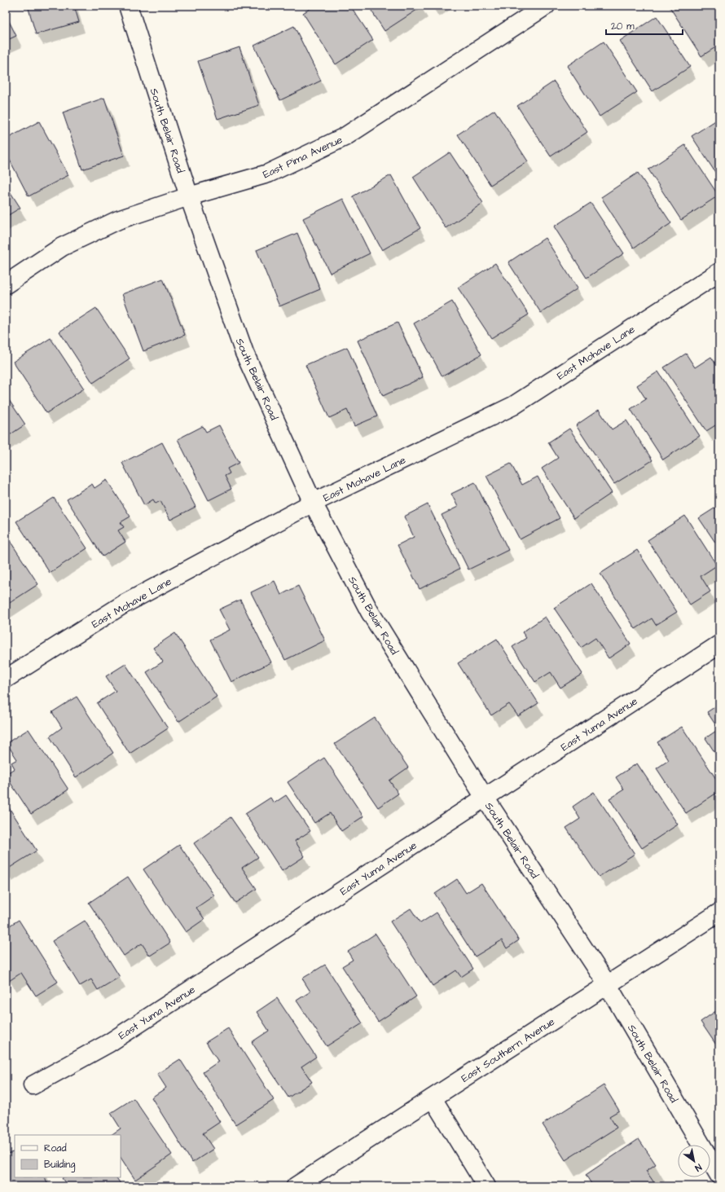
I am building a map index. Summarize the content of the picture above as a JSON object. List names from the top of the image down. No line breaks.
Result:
{"streets":{"street":["South Belair Road","East Pima Avenue","East Mohave Lane","East Yuma Avenue","East Southern Avenue"]},"crossings":[["South Belair Road","East Pima Avenue"],["South Belair Road","East Mohave Lane"],["South Belair Road","East Yuma Avenue"],["South Belair Road","East Southern Avenue"]],"legend":["Road","Building"],"scale_bar":"20 m","north":"bottom right"}
